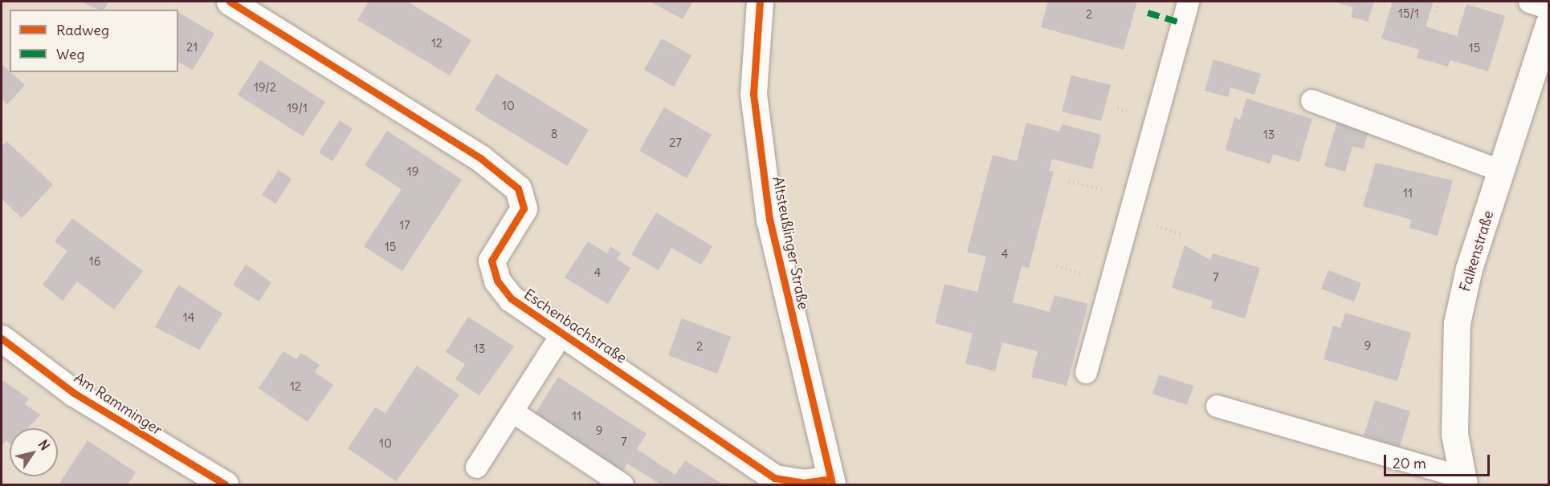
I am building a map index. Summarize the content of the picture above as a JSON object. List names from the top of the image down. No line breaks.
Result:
{"streets":{"street":["Altsteußlinger Straße","Falkenstraße","Eschenbachstraße","Am Ramminger"]},"crossings":[["Altsteußlinger Straße","Eschenbachstraße"]],"house_numbers":["15/1","2","12","21","15","19/2","10","19/1","8","13","27","19","11","17","15","4","16","4","7","14","9","2","13","12","11","9","7","10"],"legend":["Radweg","Weg"],"scale_bar":"20 m","north":"top right"}
